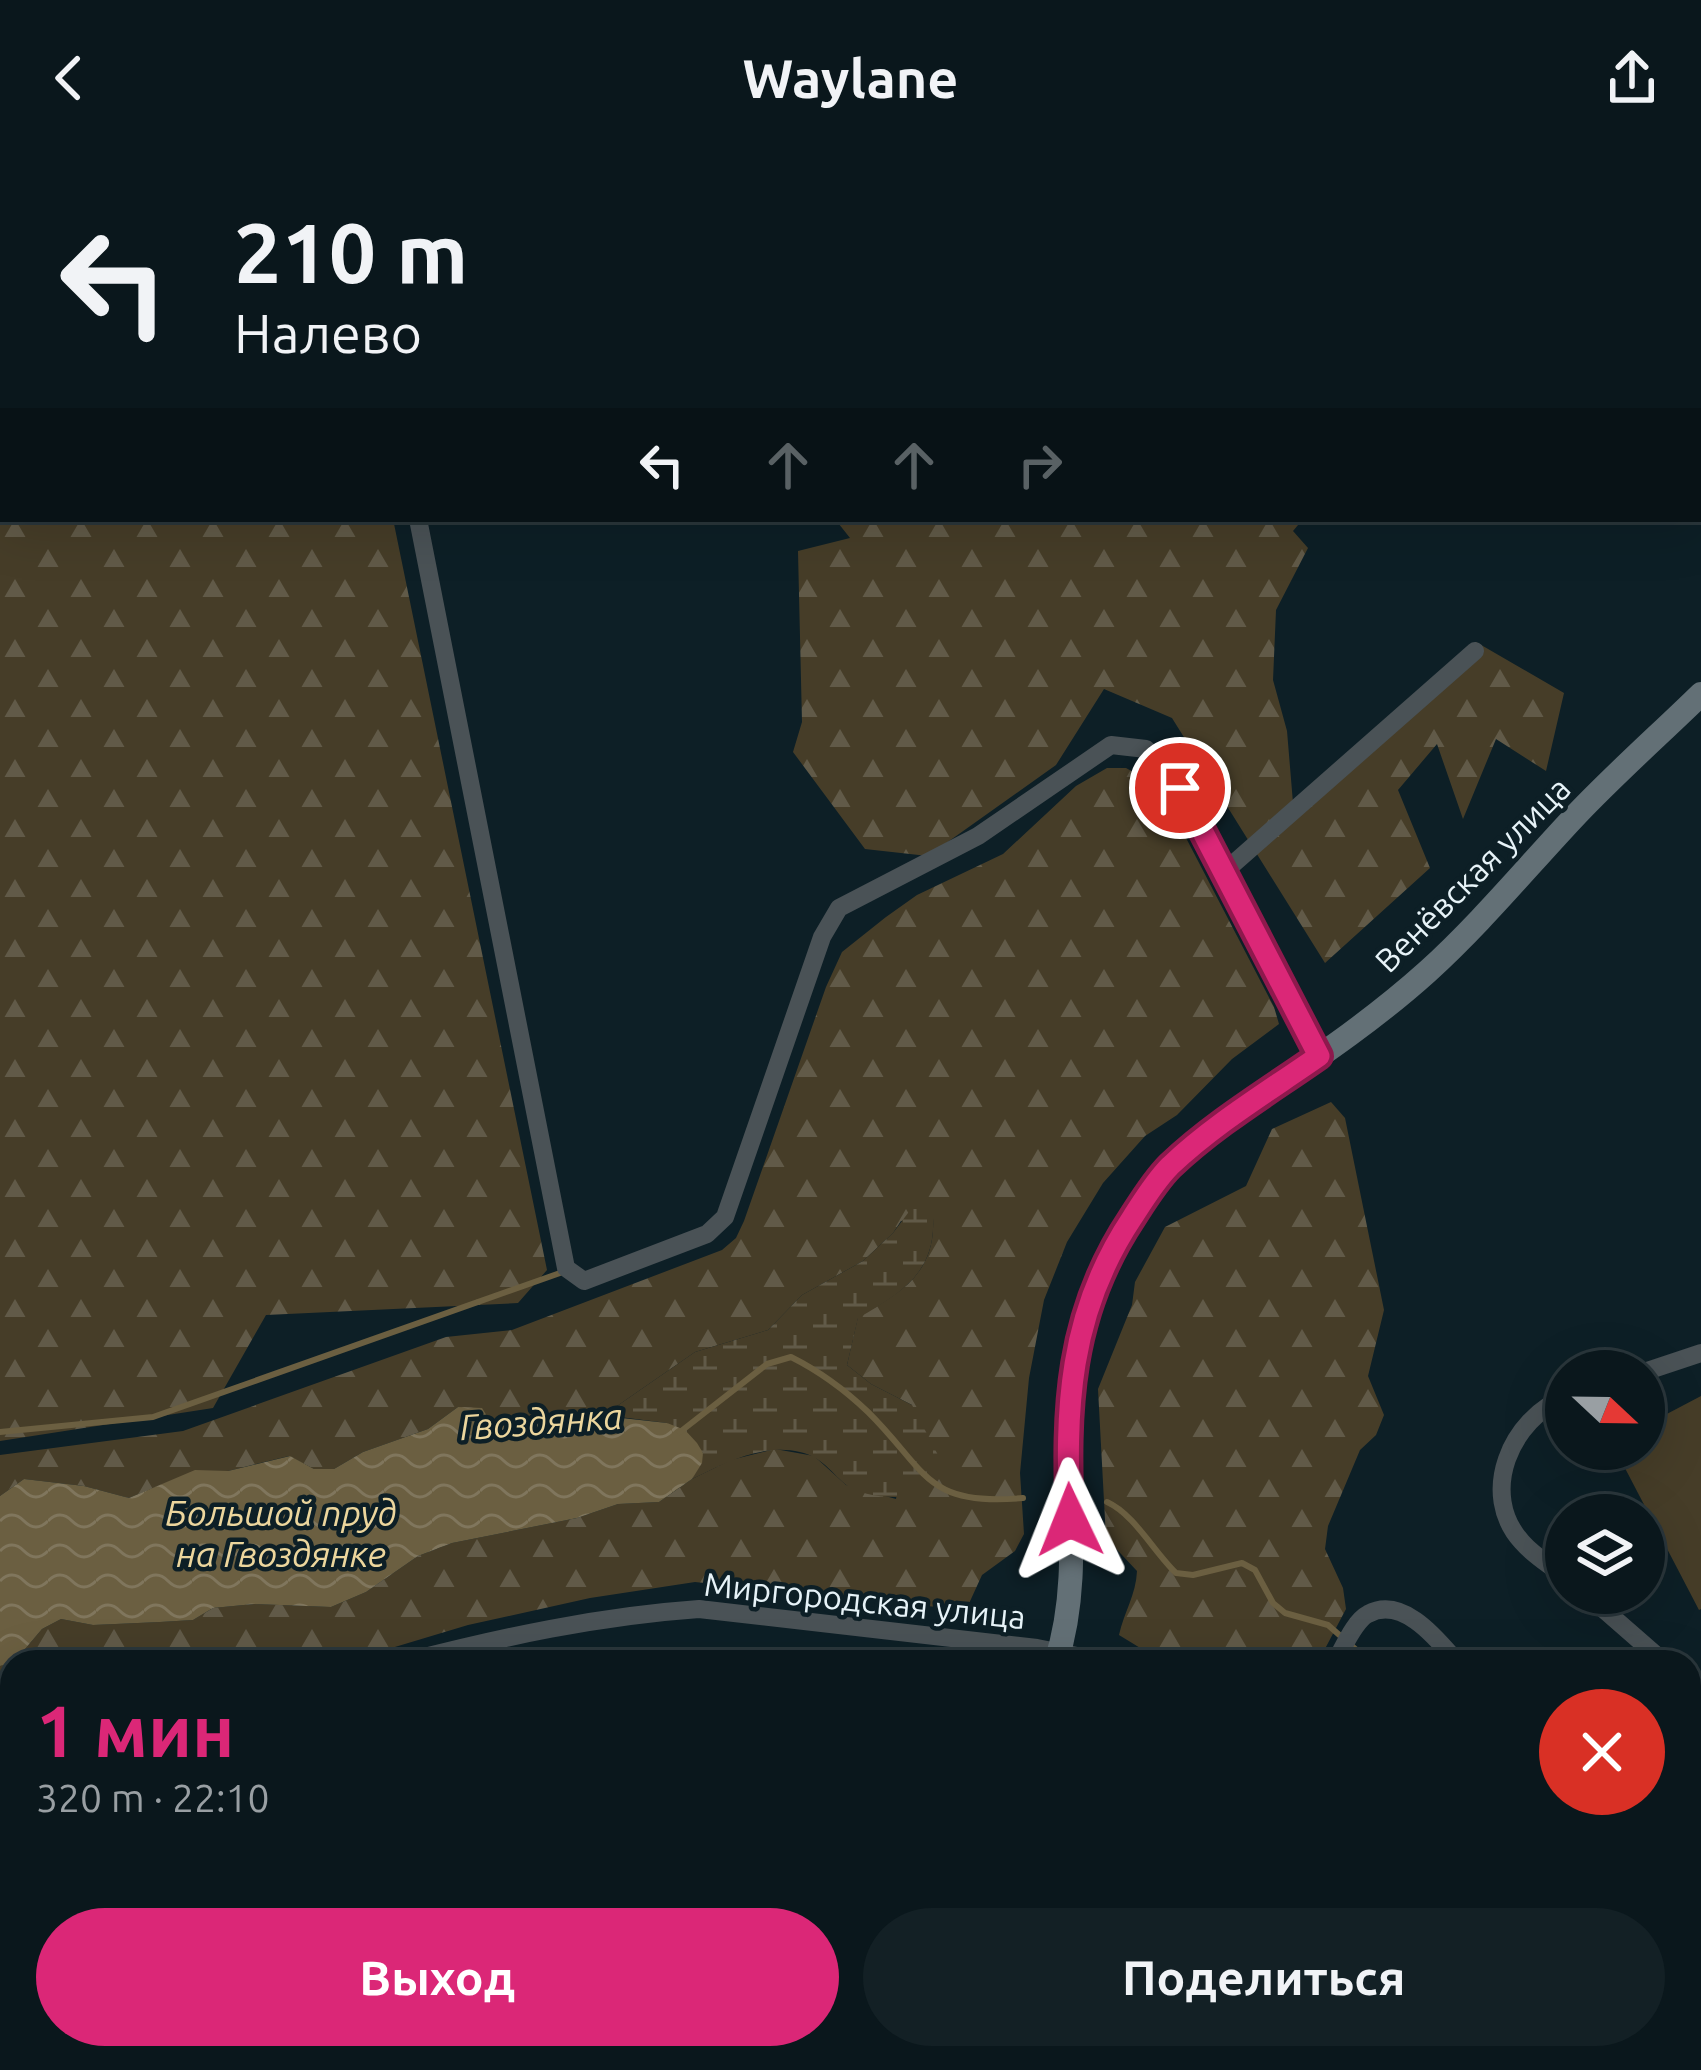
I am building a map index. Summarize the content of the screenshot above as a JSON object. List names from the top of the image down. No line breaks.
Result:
{"streets":{"street":["Венёвская улица","Миргородская улица"]},"water":["Гвоздянка","Большой пруд на Гвоздянке"],"north":"right","page":{"header":"Waylane","turn":["210 m","Налево"],"heading":["1 мин","320 m · 22:10"],"buttons":["Выход","Поделиться"]}}
